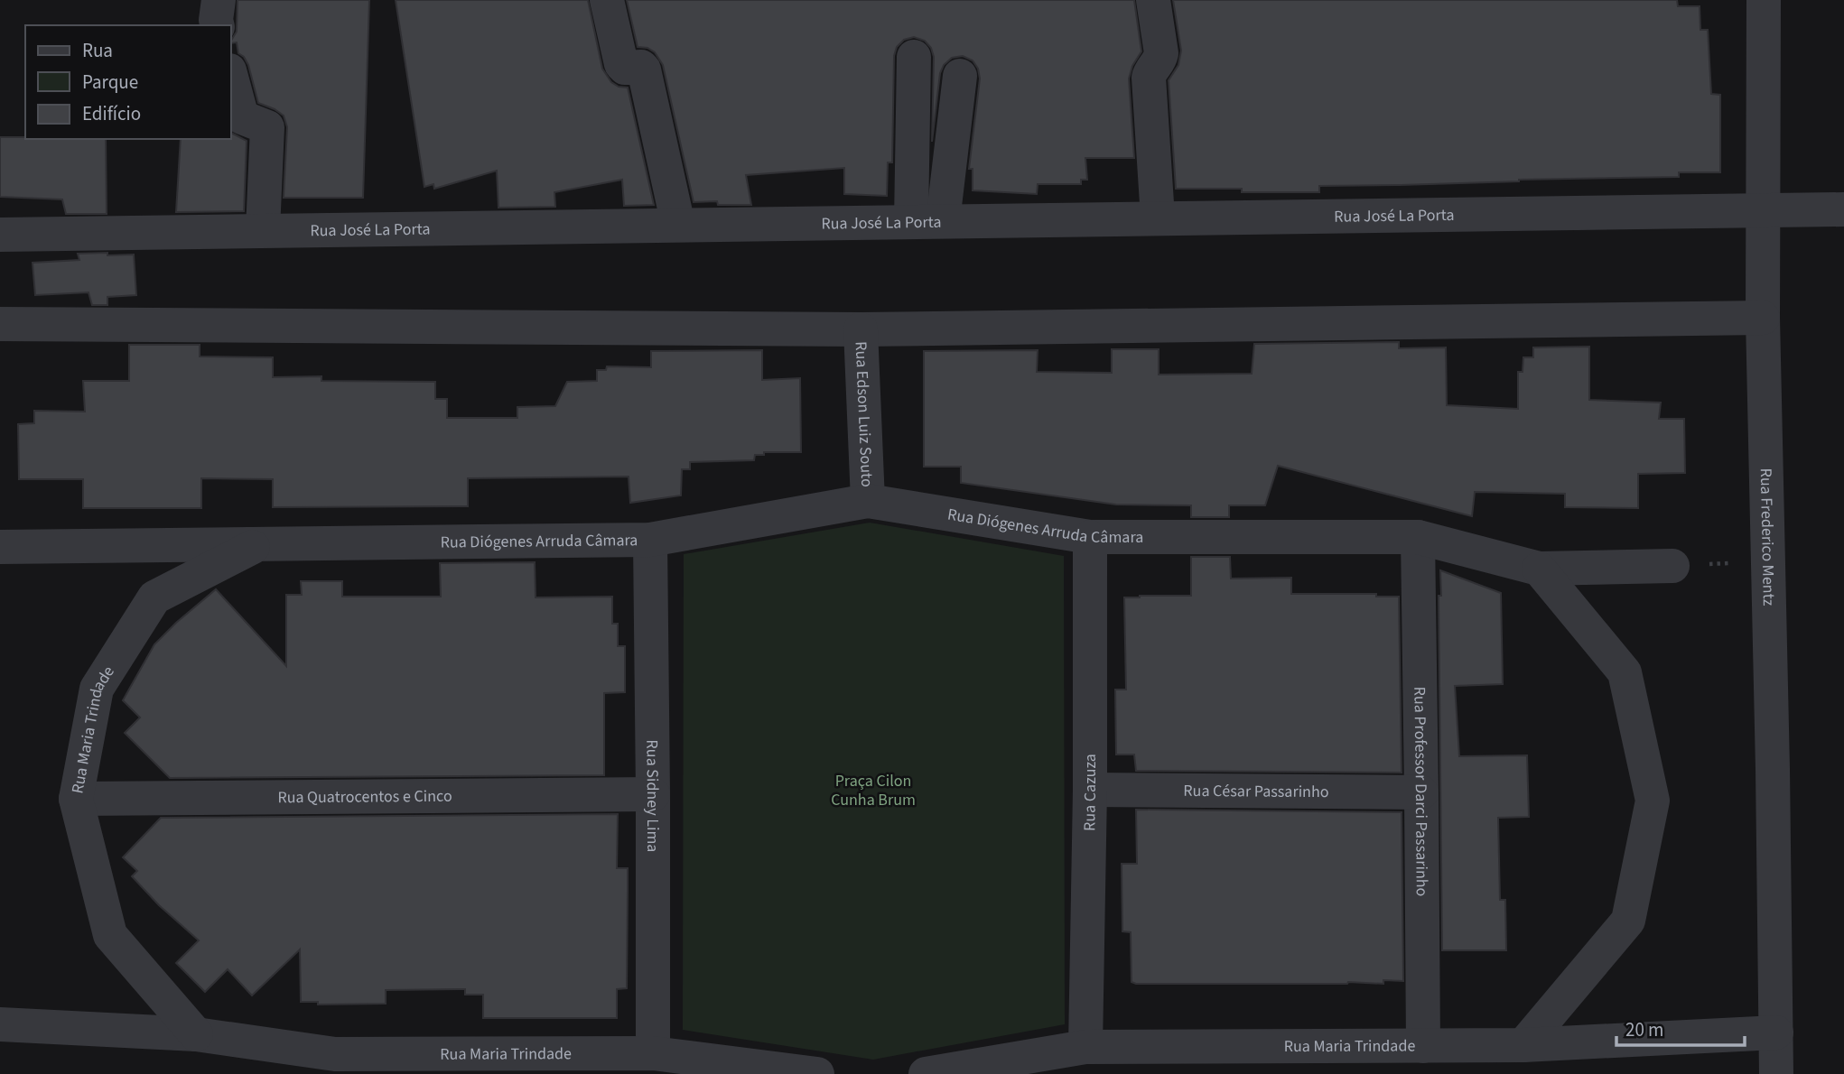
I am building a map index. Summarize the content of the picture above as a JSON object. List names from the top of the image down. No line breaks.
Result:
{"streets":{"street":["Rua José La Porta","Rua Edson Luiz Souto","Rua Diógenes Arruda Câmara","Rua Frederico Mentz","Rua Maria Trindade","Rua César Passarinho","Rua Professor Darci Passarinho","Rua Cazuza","Rua Sidney Lima","Rua Quatrocentos e Cinco"]},"crossings":[["Rua José La Porta","Rua Frederico Mentz"],["Rua Edson Luiz Souto","Rua Diógenes Arruda Câmara"],["Rua Diógenes Arruda Câmara","Rua Maria Trindade"],["Rua Diógenes Arruda Câmara","Rua Professor Darci Passarinho"],["Rua Diógenes Arruda Câmara","Rua Cazuza"],["Rua Diógenes Arruda Câmara","Rua Sidney Lima"],["Rua Frederico Mentz","Rua Maria Trindade"],["Rua Maria Trindade","Rua Professor Darci Passarinho"],["Rua Maria Trindade","Rua Cazuza"],["Rua Maria Trindade","Rua Sidney Lima"],["Rua Maria Trindade","Rua Quatrocentos e Cinco"],["Rua César Passarinho","Rua Professor Darci Passarinho"],["Rua César Passarinho","Rua Cazuza"],["Rua Sidney Lima","Rua Quatrocentos e Cinco"]],"parks":["Praça Cilon Cunha Brum"],"legend":["Rua","Parque","Edifício"],"scale_bar":"20 m"}
